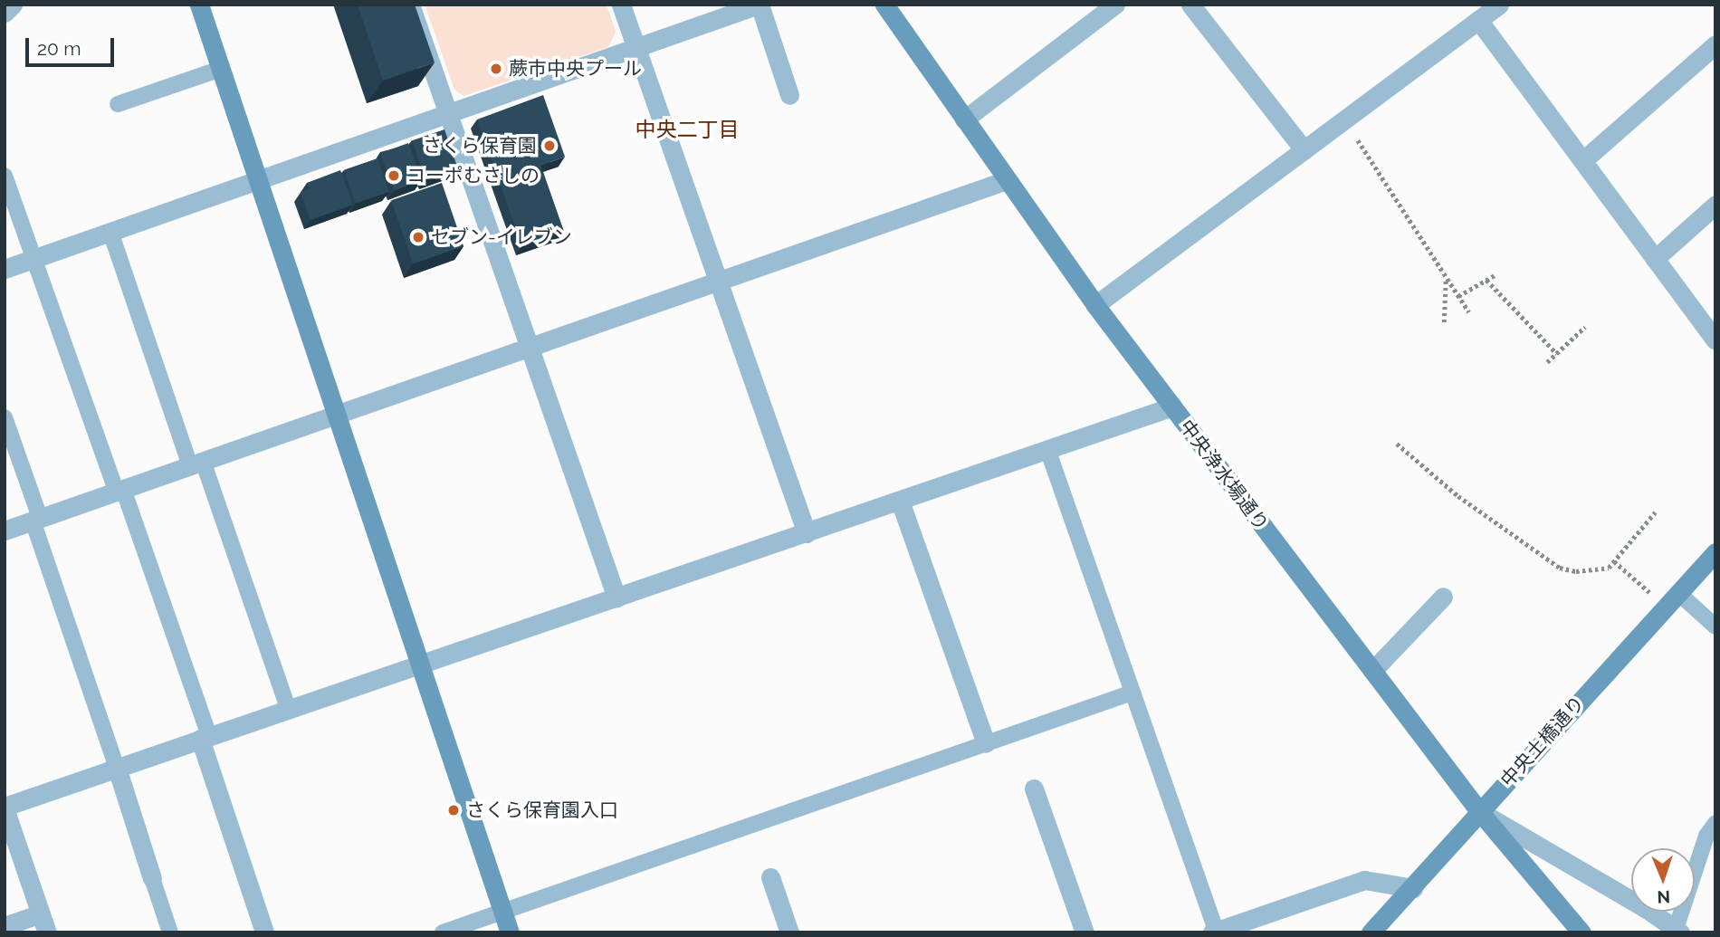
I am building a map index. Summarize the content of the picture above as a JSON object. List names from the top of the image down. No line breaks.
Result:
{"streets":{"street":["中央浄水場通り","中央土橋通り"]},"crossings":[["中央浄水場通り","中央土橋通り"]],"districts":["中央二丁目"],"places":["蕨市中央プール","さくら保育園","コーポむさしの","セブン-イレブン","さくら保育園入口"],"scale_bar":"20 m","north":"bottom"}
